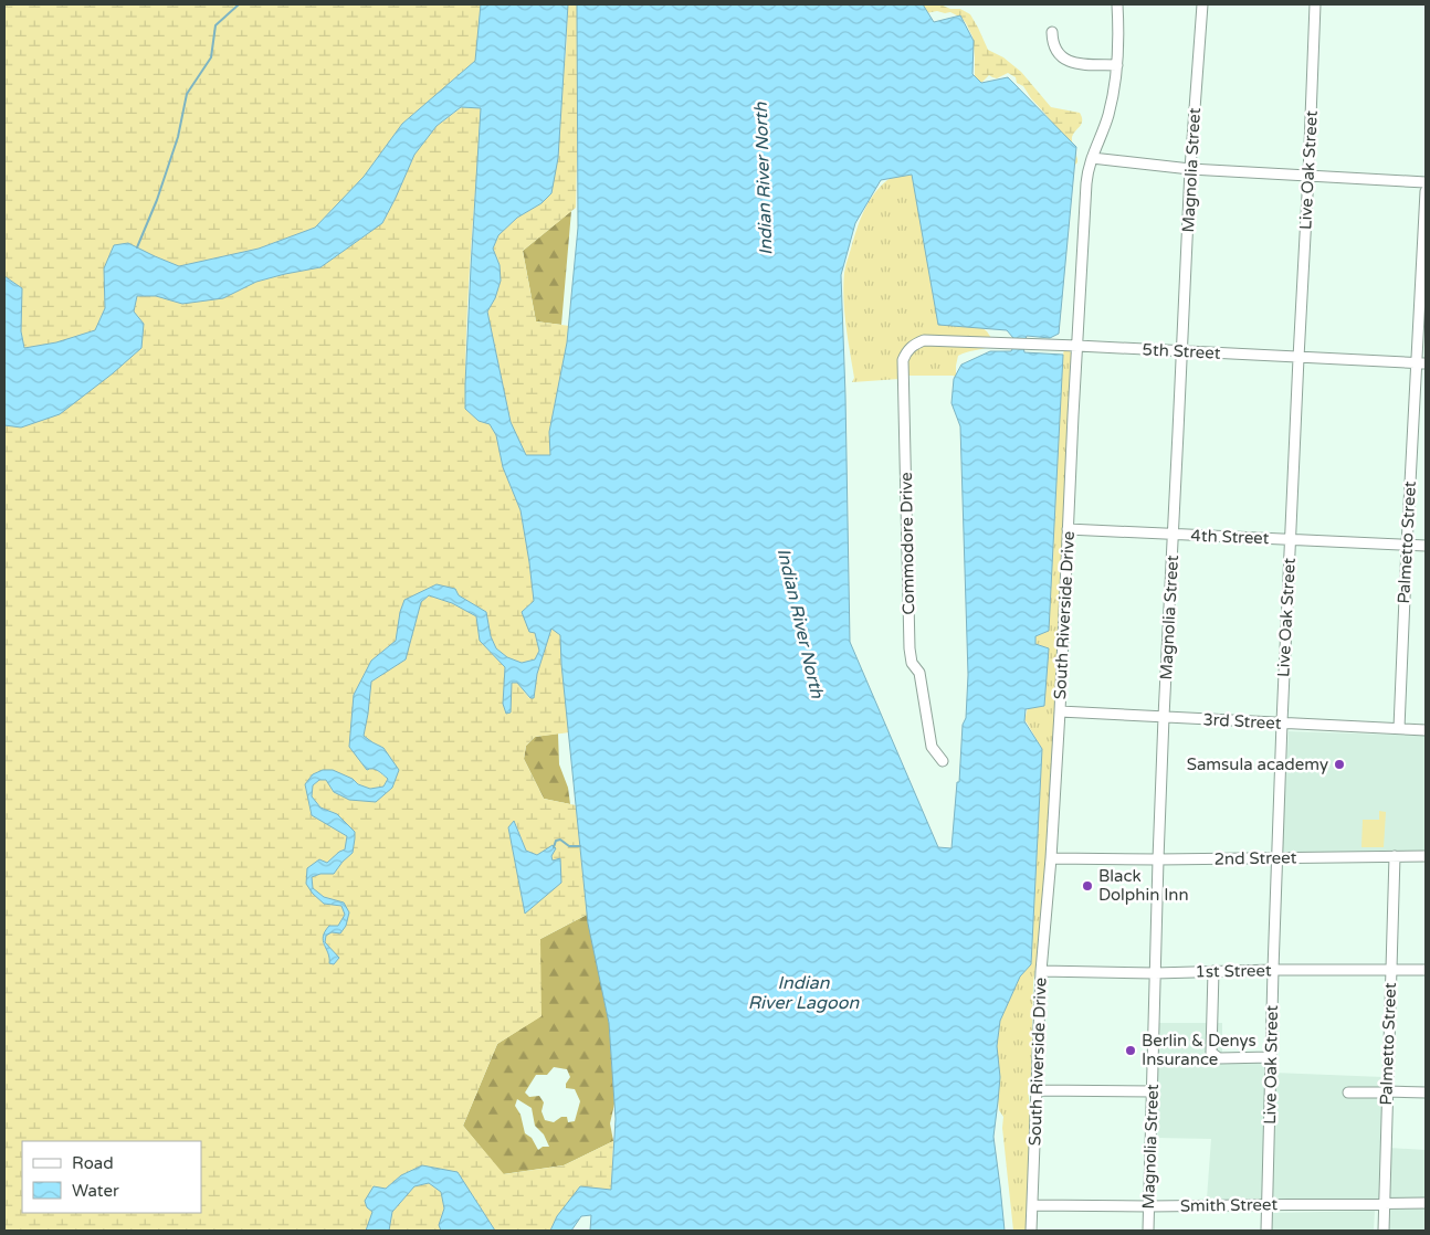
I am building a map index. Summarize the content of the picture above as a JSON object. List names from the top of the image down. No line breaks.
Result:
{"streets":{"street":["Magnolia Street","Live Oak Street","5th Street","4th Street","Palmetto Street","Commodore Drive","South Riverside Drive","3rd Street","2nd Street","1st Street","Smith Street"]},"crossings":[["Magnolia Street","5th Street"],["Magnolia Street","4th Street"],["Magnolia Street","3rd Street"],["Magnolia Street","2nd Street"],["Magnolia Street","1st Street"],["Magnolia Street","Smith Street"],["Live Oak Street","5th Street"],["Live Oak Street","4th Street"],["Live Oak Street","3rd Street"],["Live Oak Street","2nd Street"],["Live Oak Street","1st Street"],["Live Oak Street","Smith Street"],["5th Street","Palmetto Street"],["5th Street","Commodore Drive"],["5th Street","South Riverside Drive"],["4th Street","Palmetto Street"],["4th Street","South Riverside Drive"],["Palmetto Street","3rd Street"],["Palmetto Street","2nd Street"],["Palmetto Street","1st Street"],["Palmetto Street","Smith Street"],["South Riverside Drive","3rd Street"],["South Riverside Drive","2nd Street"],["South Riverside Drive","1st Street"],["South Riverside Drive","Smith Street"]],"water":["Indian River North","Indian River Lagoon"],"places":["Samsula academy","Black Dolphin Inn","Berlin & Denys Insurance"],"legend":["Road","Water"]}
